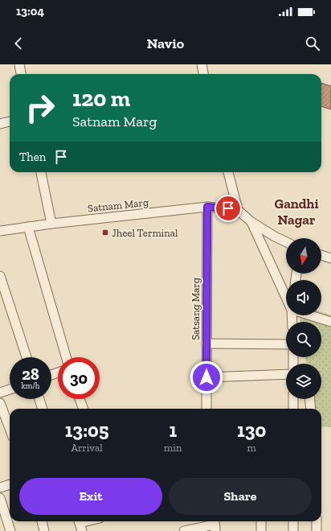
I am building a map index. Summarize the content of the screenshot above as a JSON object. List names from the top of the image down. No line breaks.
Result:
{"streets":{"street":["Satnam Marg","Satsang Marg"]},"crossings":[["Satnam Marg","Satsang Marg"]],"districts":["Gandhi Nagar"],"places":{"transit":["Jheel Terminal"]},"north":"bottom","page":{"status":"13:04","header":"Navio","turn":["120 m","Satnam Marg"],"then":"Then","speed":"28 km/h","limit":"30","eta":["13:05","Arrival","1","min","130","m"],"buttons":["Exit","Share"]}}
